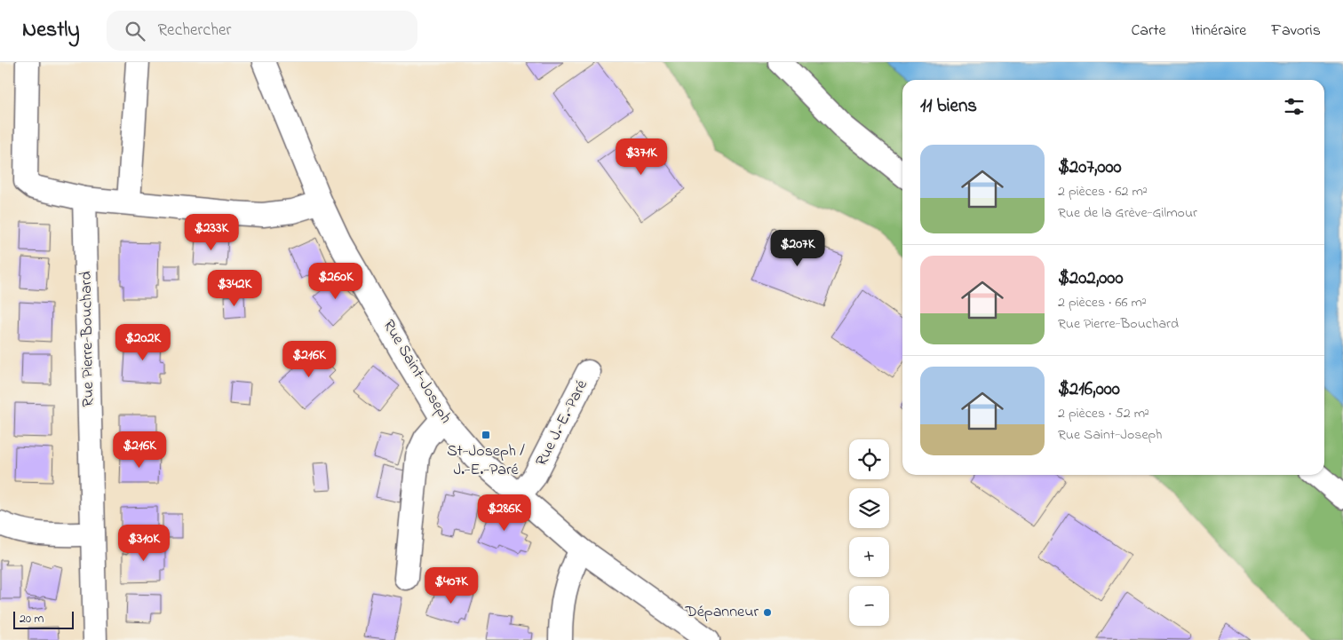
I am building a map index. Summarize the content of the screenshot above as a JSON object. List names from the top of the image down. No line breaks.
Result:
{"streets":{"street":["Rue Pierre-Bouchard","Rue Saint-Joseph","Rue J.-E.-Paré"]},"crossings":[["Rue Saint-Joseph","Rue J.-E.-Paré"]],"places":{"transit":["St-Joseph / J.-E.-Paré"],"other":["Dépanneur"]},"scale_bar":"20 m","page":{"header":"Nestly","search":"Rechercher","nav":["Carte","Itinéraire","Favoris"],"heading":"11 biens","list":[{"name":"$207,000","note":"2 pièces · 62 m² · Rue de la Grève-Gilmour"},{"name":"$202,000","note":"2 pièces · 66 m² · Rue Pierre-Bouchard"},{"name":"$216,000","note":"2 pièces · 52 m² · Rue Saint-Joseph"}],"price":["$371K","$233K","$207K","$260K","$342K","$202K","$216K","$216K","$286K","$310K","$407K"],"map_buttons":["+","−"],"scale":"20 m"}}
